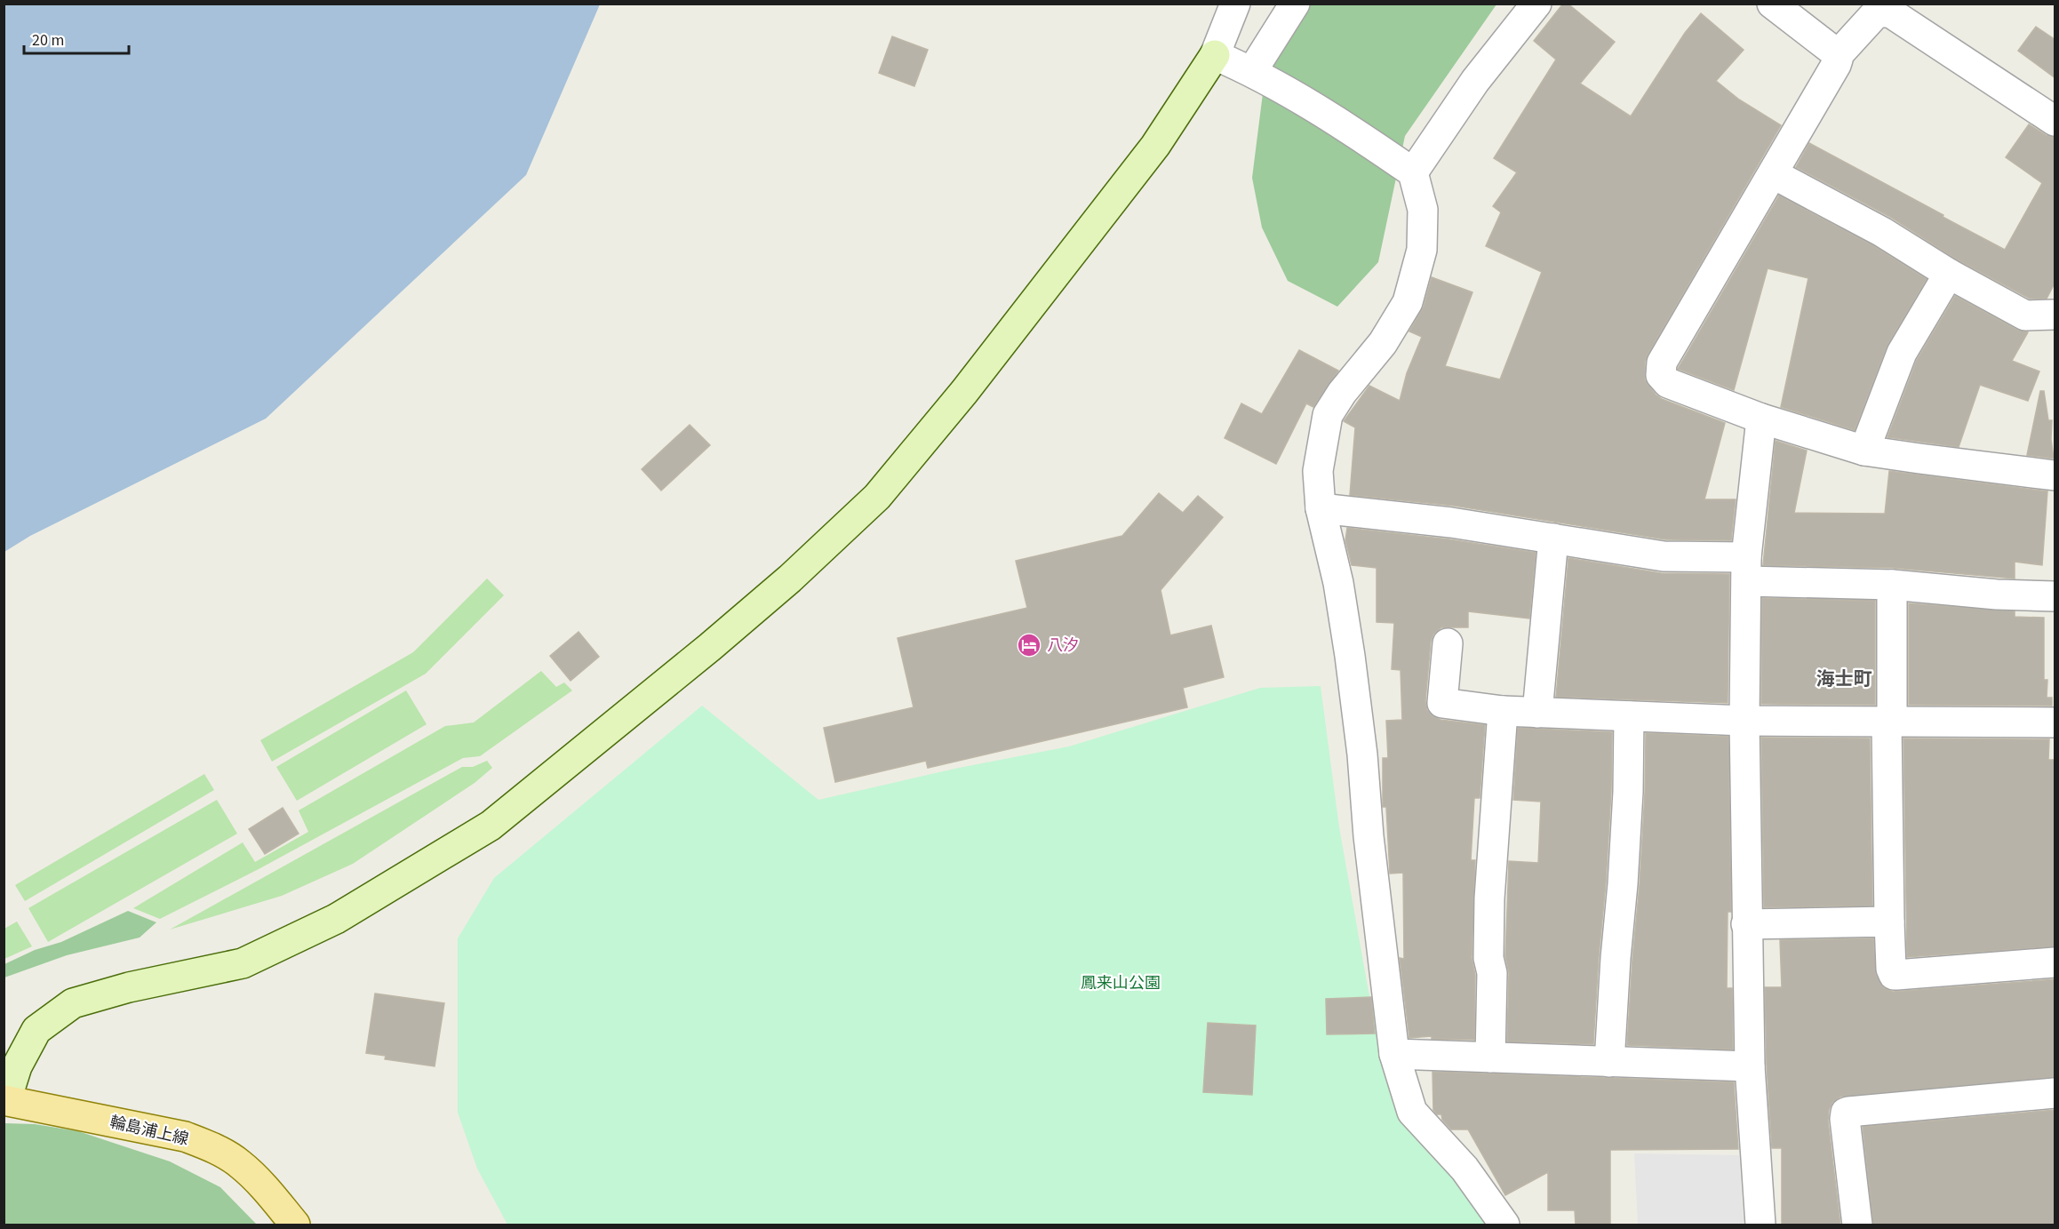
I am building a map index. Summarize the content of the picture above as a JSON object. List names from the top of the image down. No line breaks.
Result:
{"streets":{"main road":["輪島浦上線"]},"districts":["海士町"],"parks":["鳳来山公園"],"places":{"hotel":["八汐"]},"scale_bar":"20 m"}
